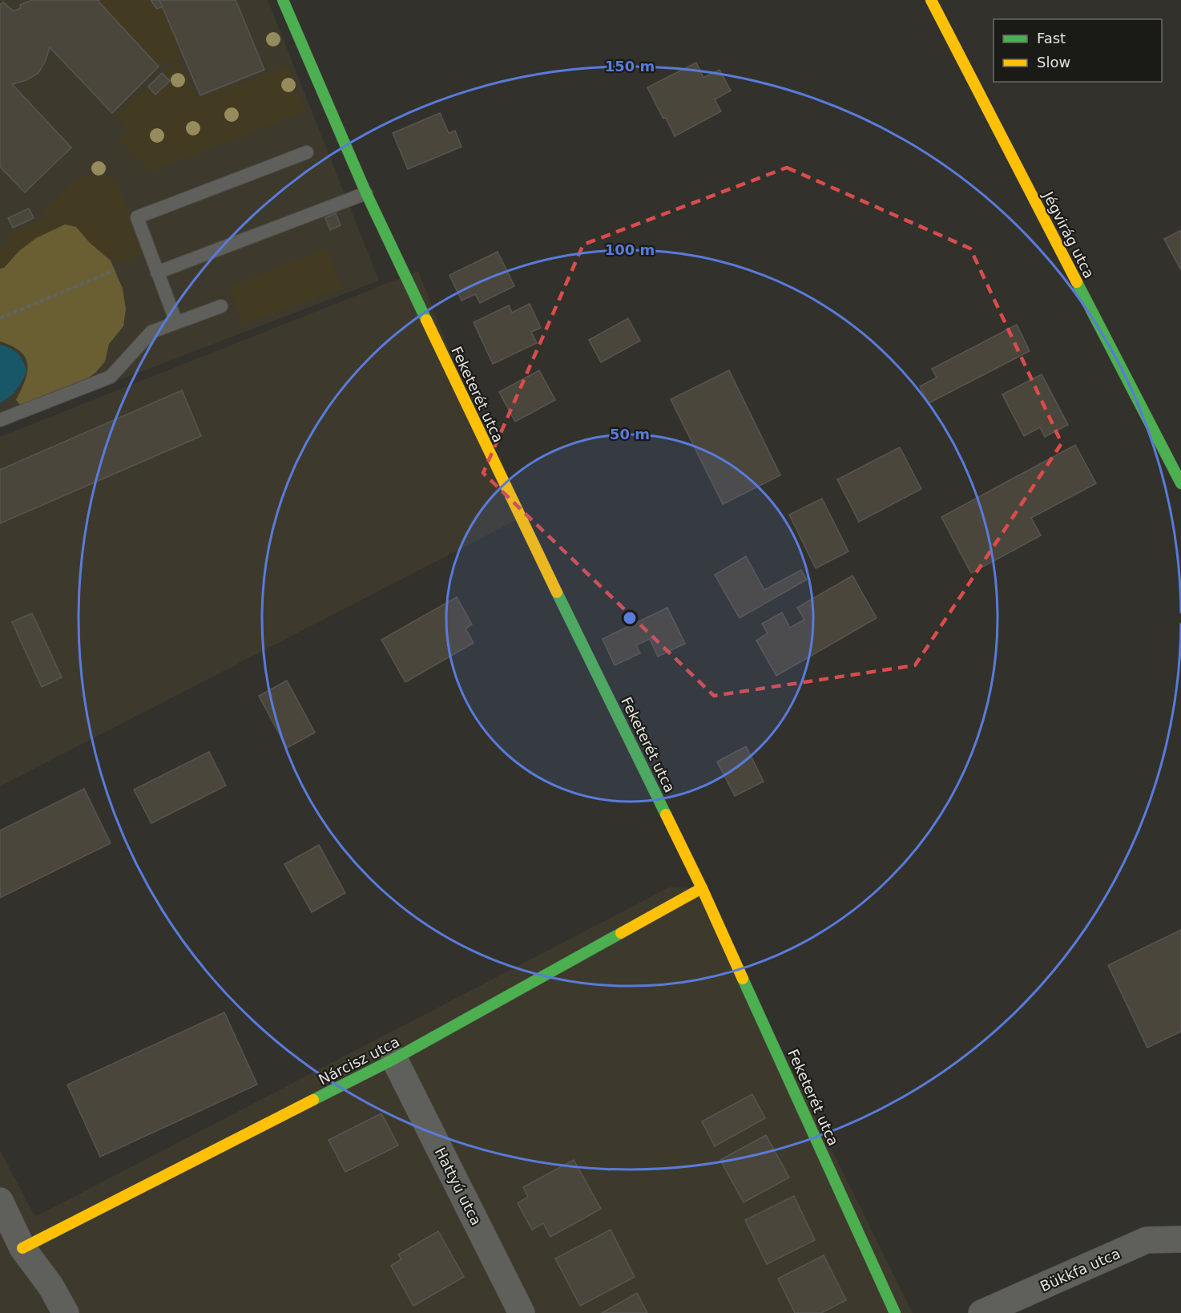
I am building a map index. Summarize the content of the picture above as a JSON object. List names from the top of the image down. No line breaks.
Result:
{"streets":{"street":["Jégvirág utca","Feketerét utca","Nárcisz utca","Hattyú utca","Bükkfa utca"]},"crossings":[["Feketerét utca","Nárcisz utca"],["Nárcisz utca","Hattyú utca"]],"legend":["Fast","Slow"],"rings":["150 m","100 m","50 m"]}
